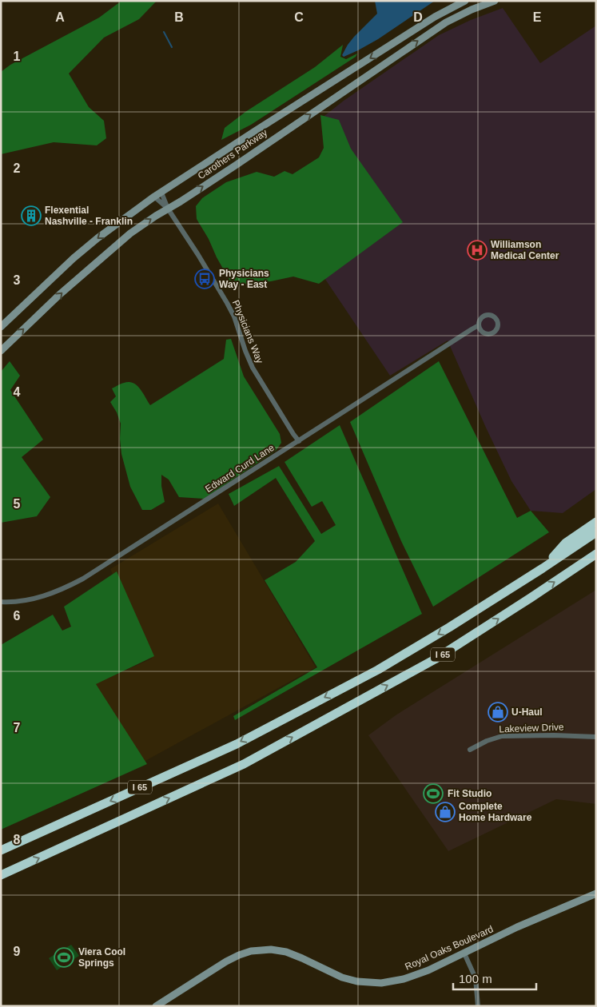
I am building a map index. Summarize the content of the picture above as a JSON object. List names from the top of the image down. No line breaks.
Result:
{"streets":{"highway":["I 65"],"main road":["Carothers Parkway","Royal Oaks Boulevard"],"street":["Physicians Way","Edward Curd Lane","Lakeview Drive"]},"crossings":[["Carothers Parkway","Physicians Way"],["Physicians Way","Edward Curd Lane"]],"places":{"building":["Flexential Nashville - Franklin"],"hospital":["Williamson Medical Center"],"bus stop":["Physicians Way - East"],"shop":["U-Haul","Complete Home Hardware"],"sports":["Fit Studio","Viera Cool Springs"]},"scale_bar":"100 m","grid":{"columns":["A","B","C","D","E"],"rows":["1","2","3","4","5","6","7","8","9"]}}
